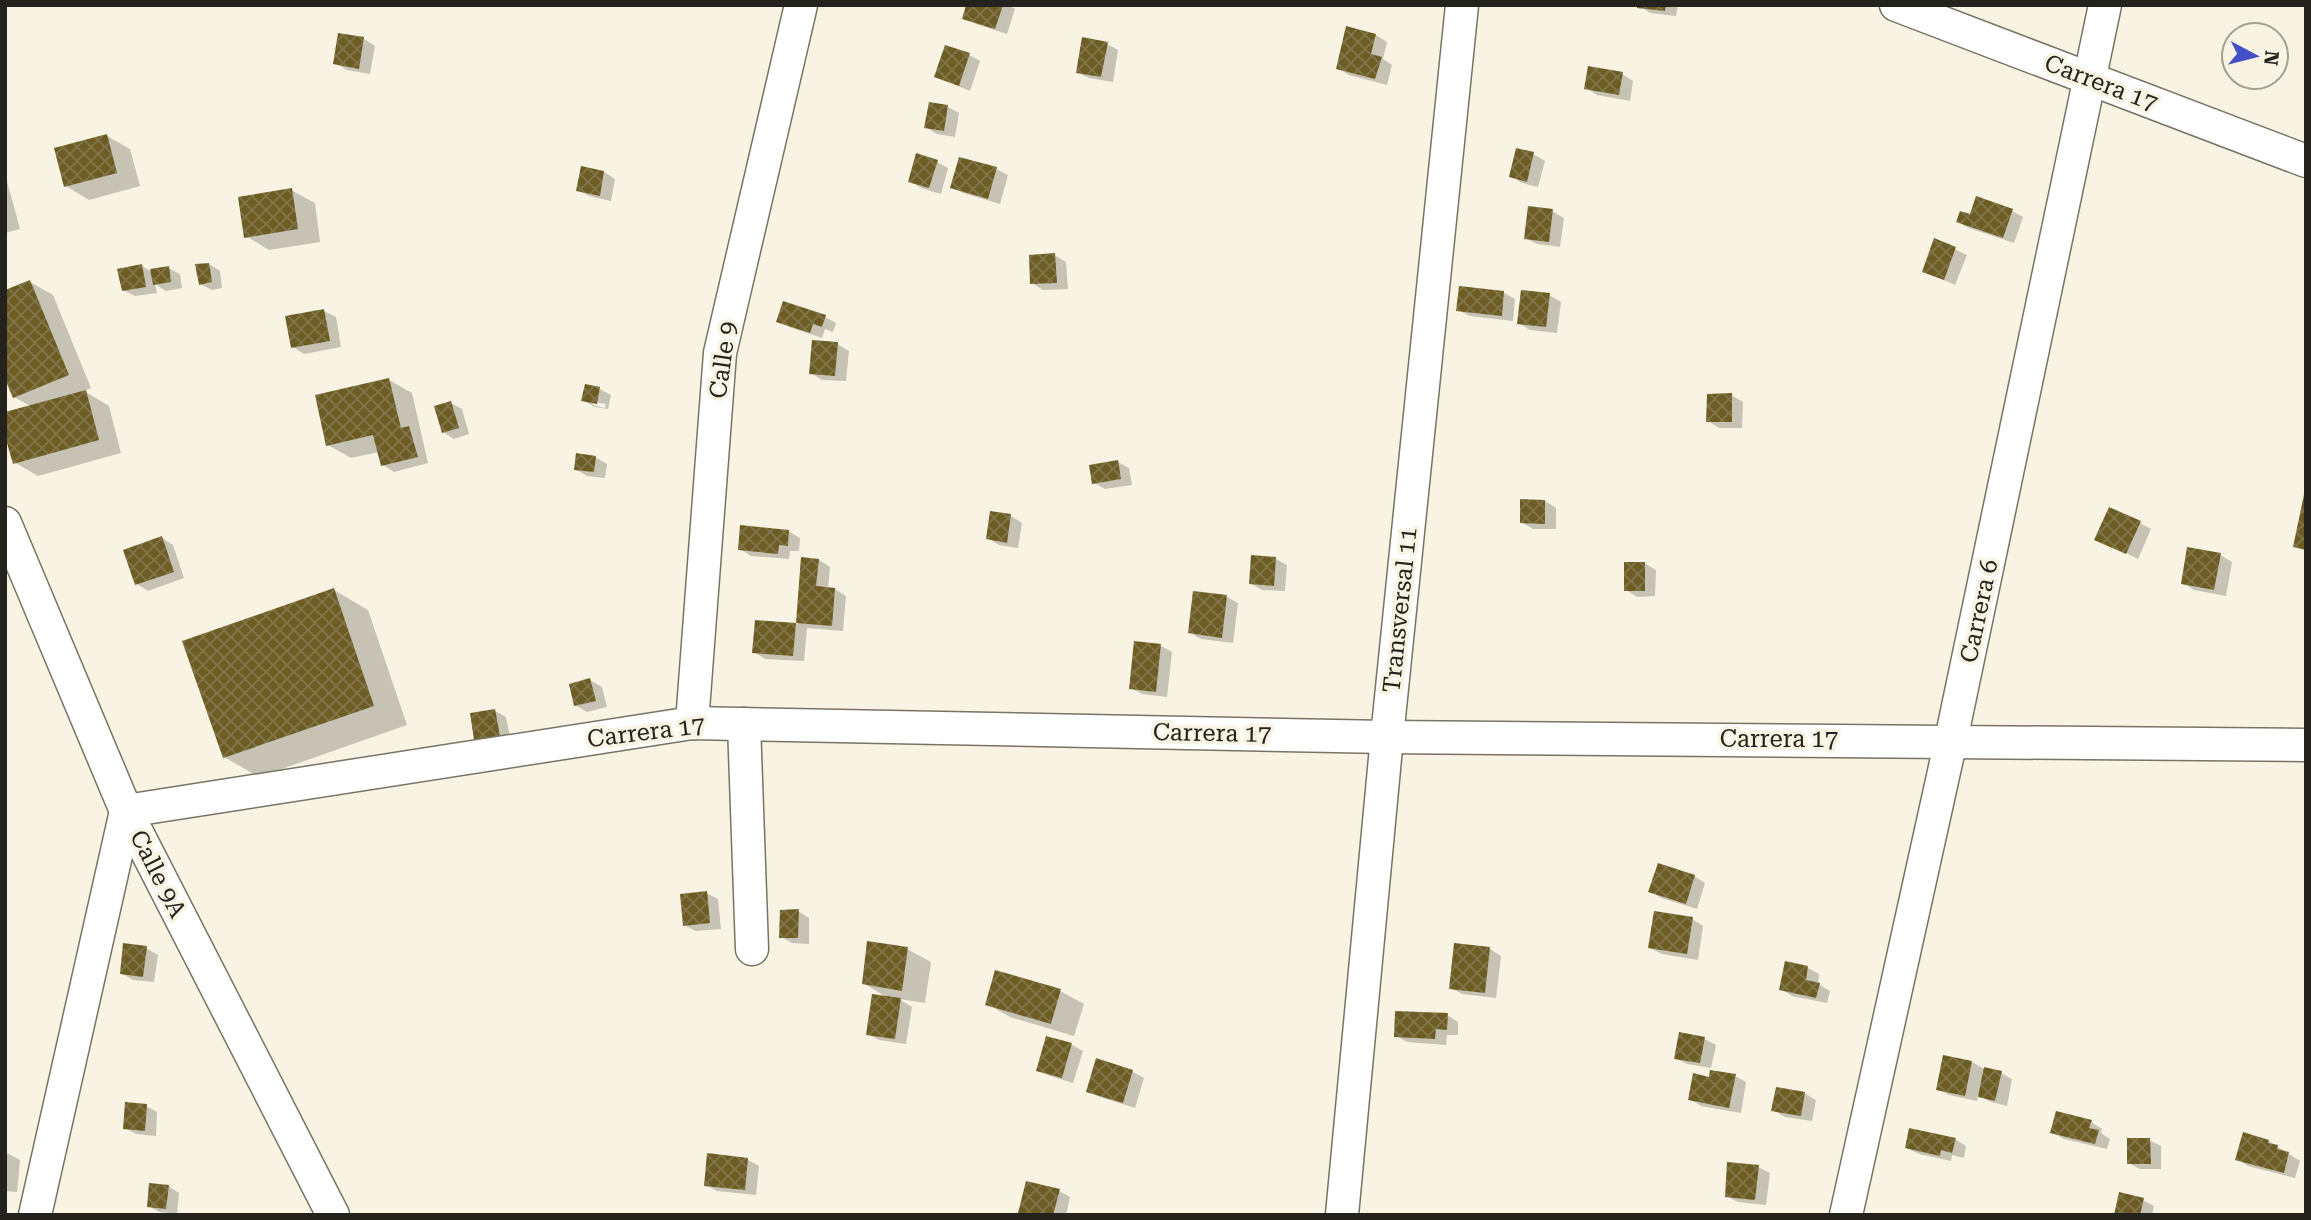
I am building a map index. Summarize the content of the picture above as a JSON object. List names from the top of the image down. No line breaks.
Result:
{"streets":{"street":["Carrera 17","Calle 9","Transversal 11","Carrera 6","Calle 9A"]},"crossings":[["Carrera 17","Calle 9"],["Carrera 17","Transversal 11"],["Carrera 17","Carrera 6"],["Carrera 17","Calle 9A"]],"north":"right"}
